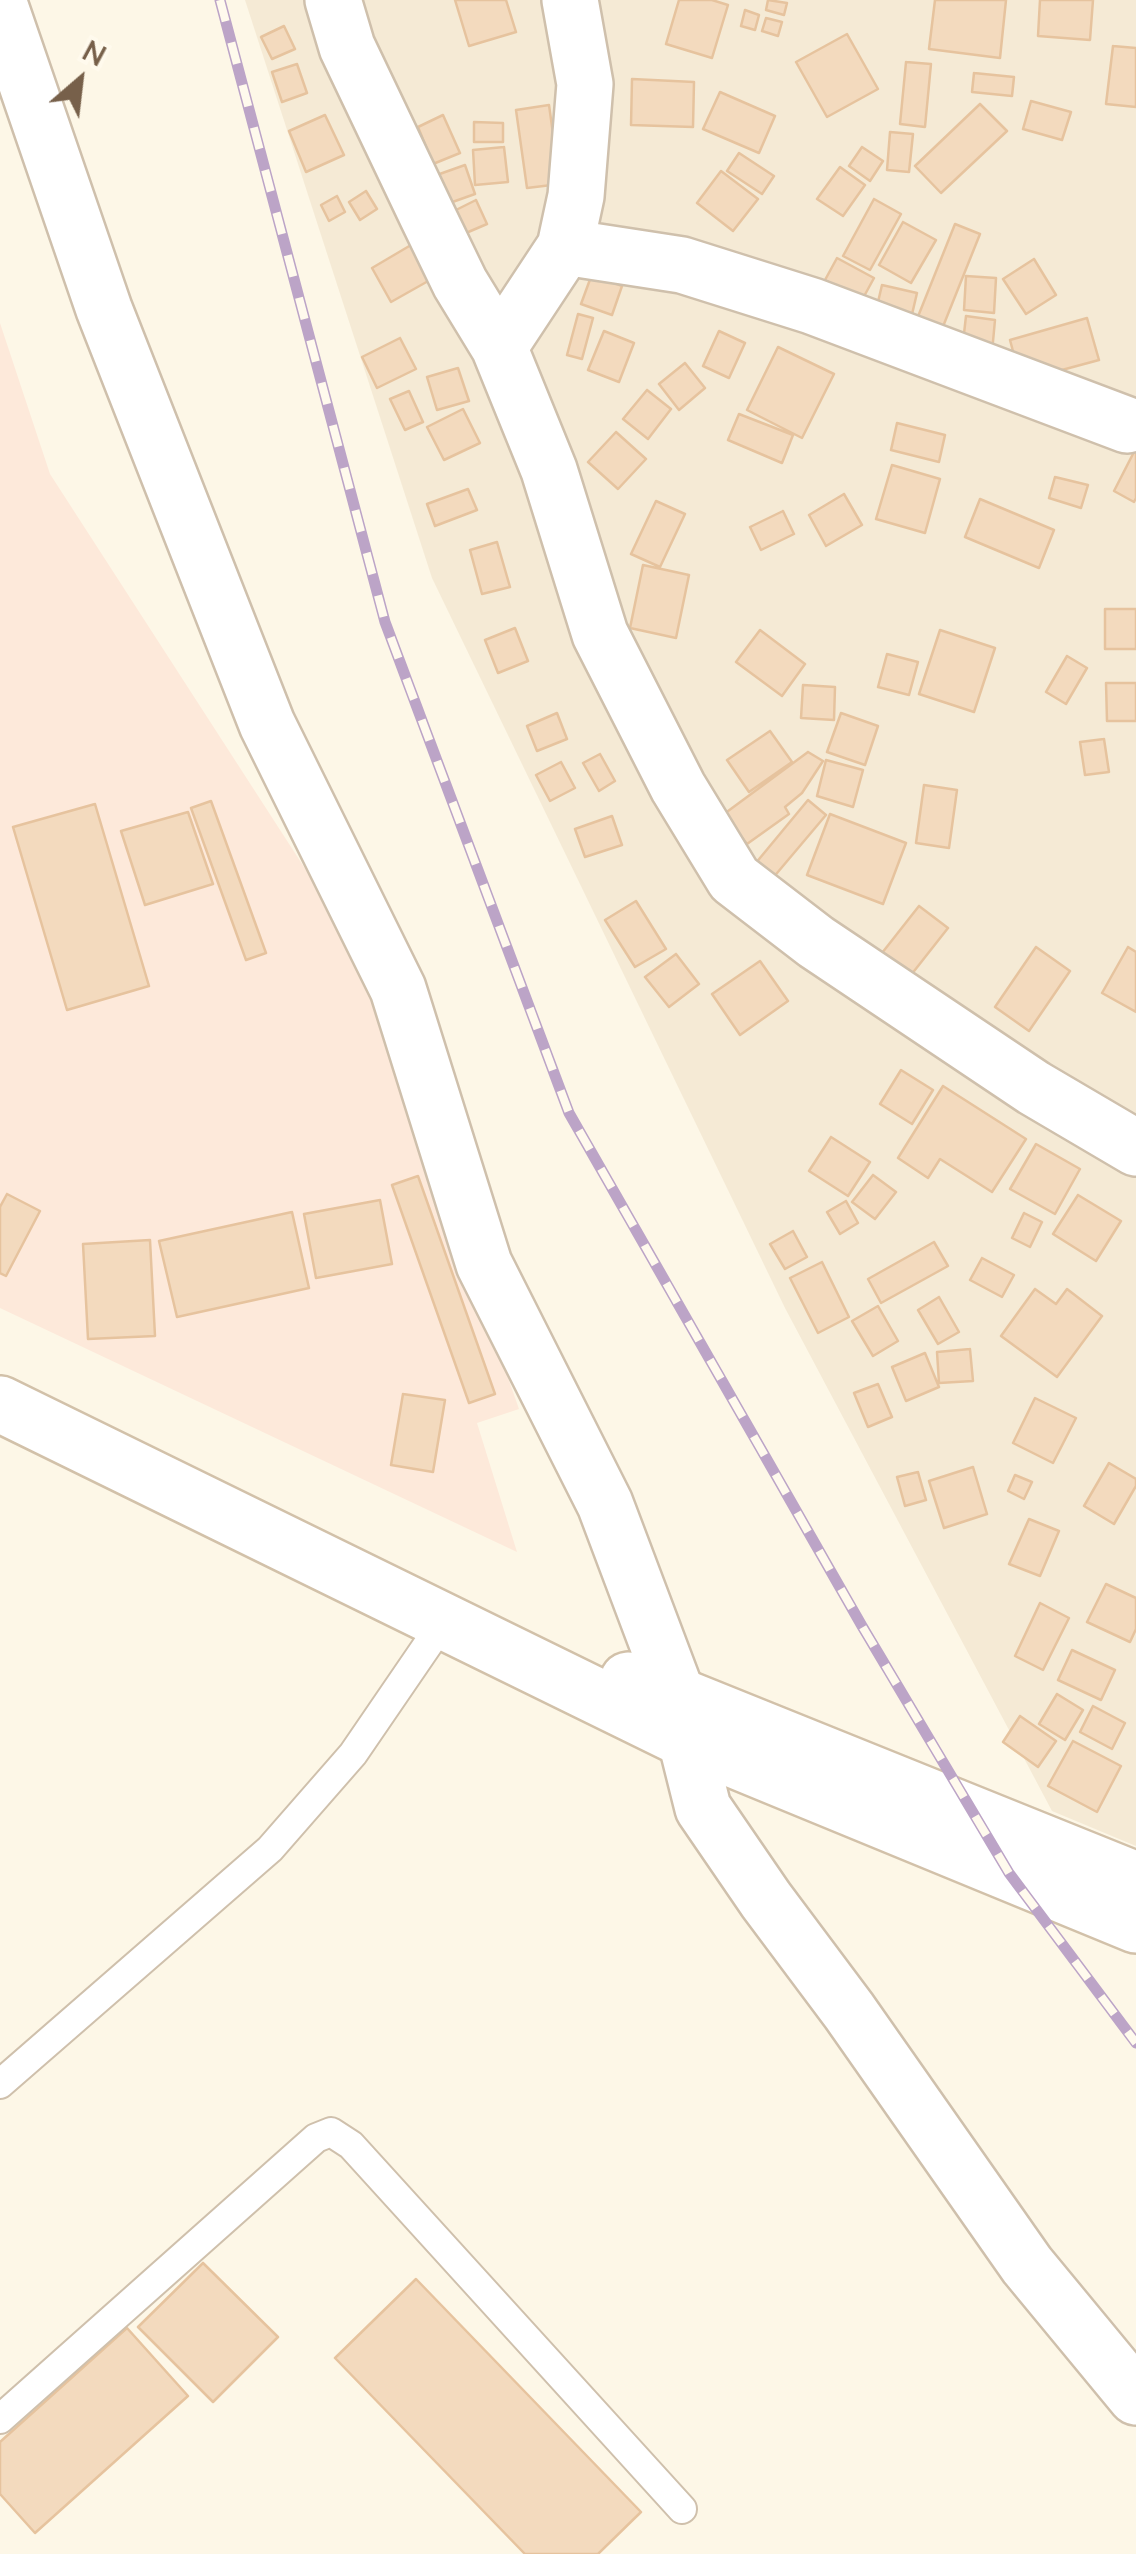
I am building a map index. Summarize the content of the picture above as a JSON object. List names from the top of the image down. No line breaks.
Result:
{"north":"top right"}
